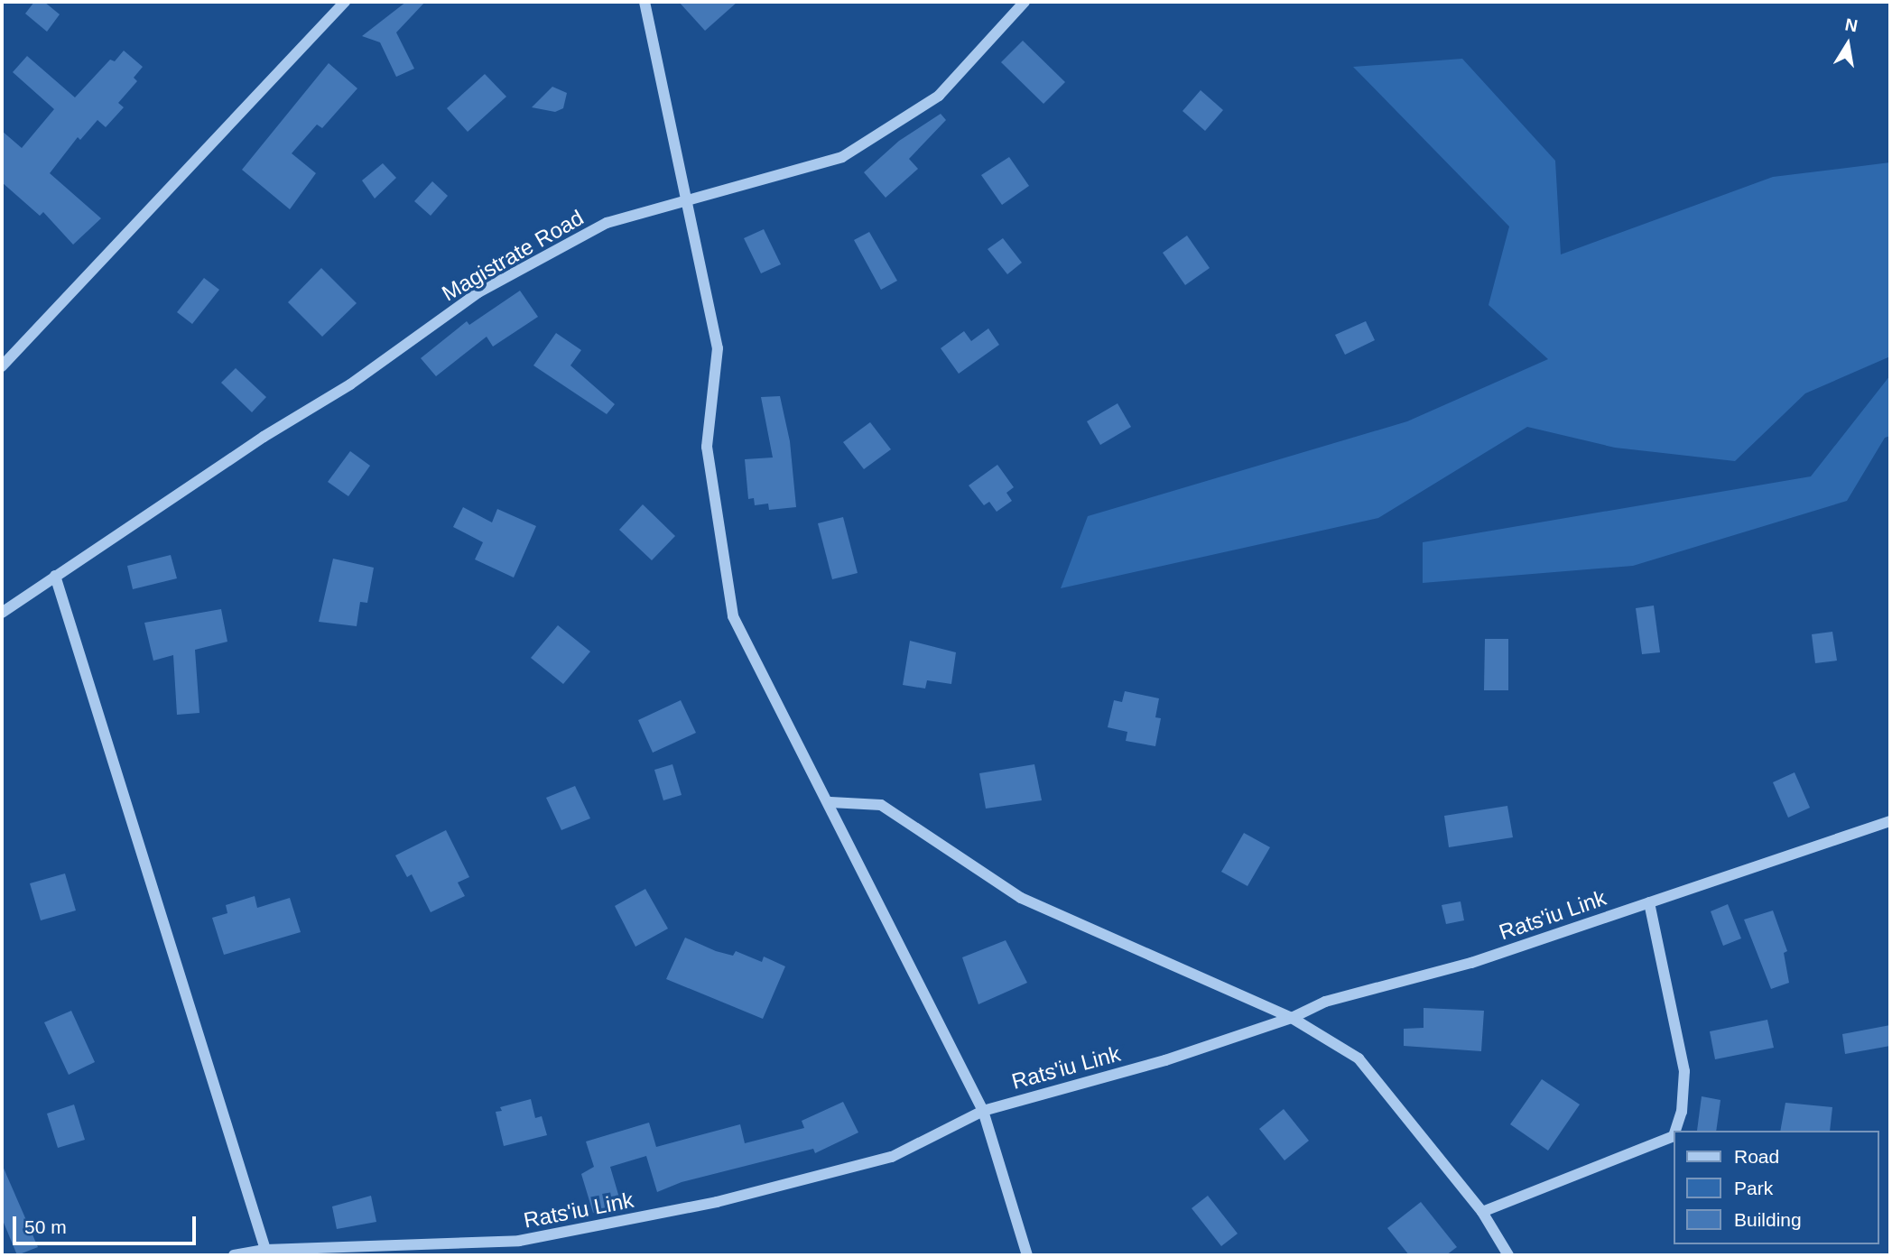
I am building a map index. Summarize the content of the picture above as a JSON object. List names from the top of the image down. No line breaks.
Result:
{"streets":{"street":["Magistrate Road","Rats'iu Link"]},"legend":["Road","Park","Building"],"scale_bar":"50 m","north":"top"}
